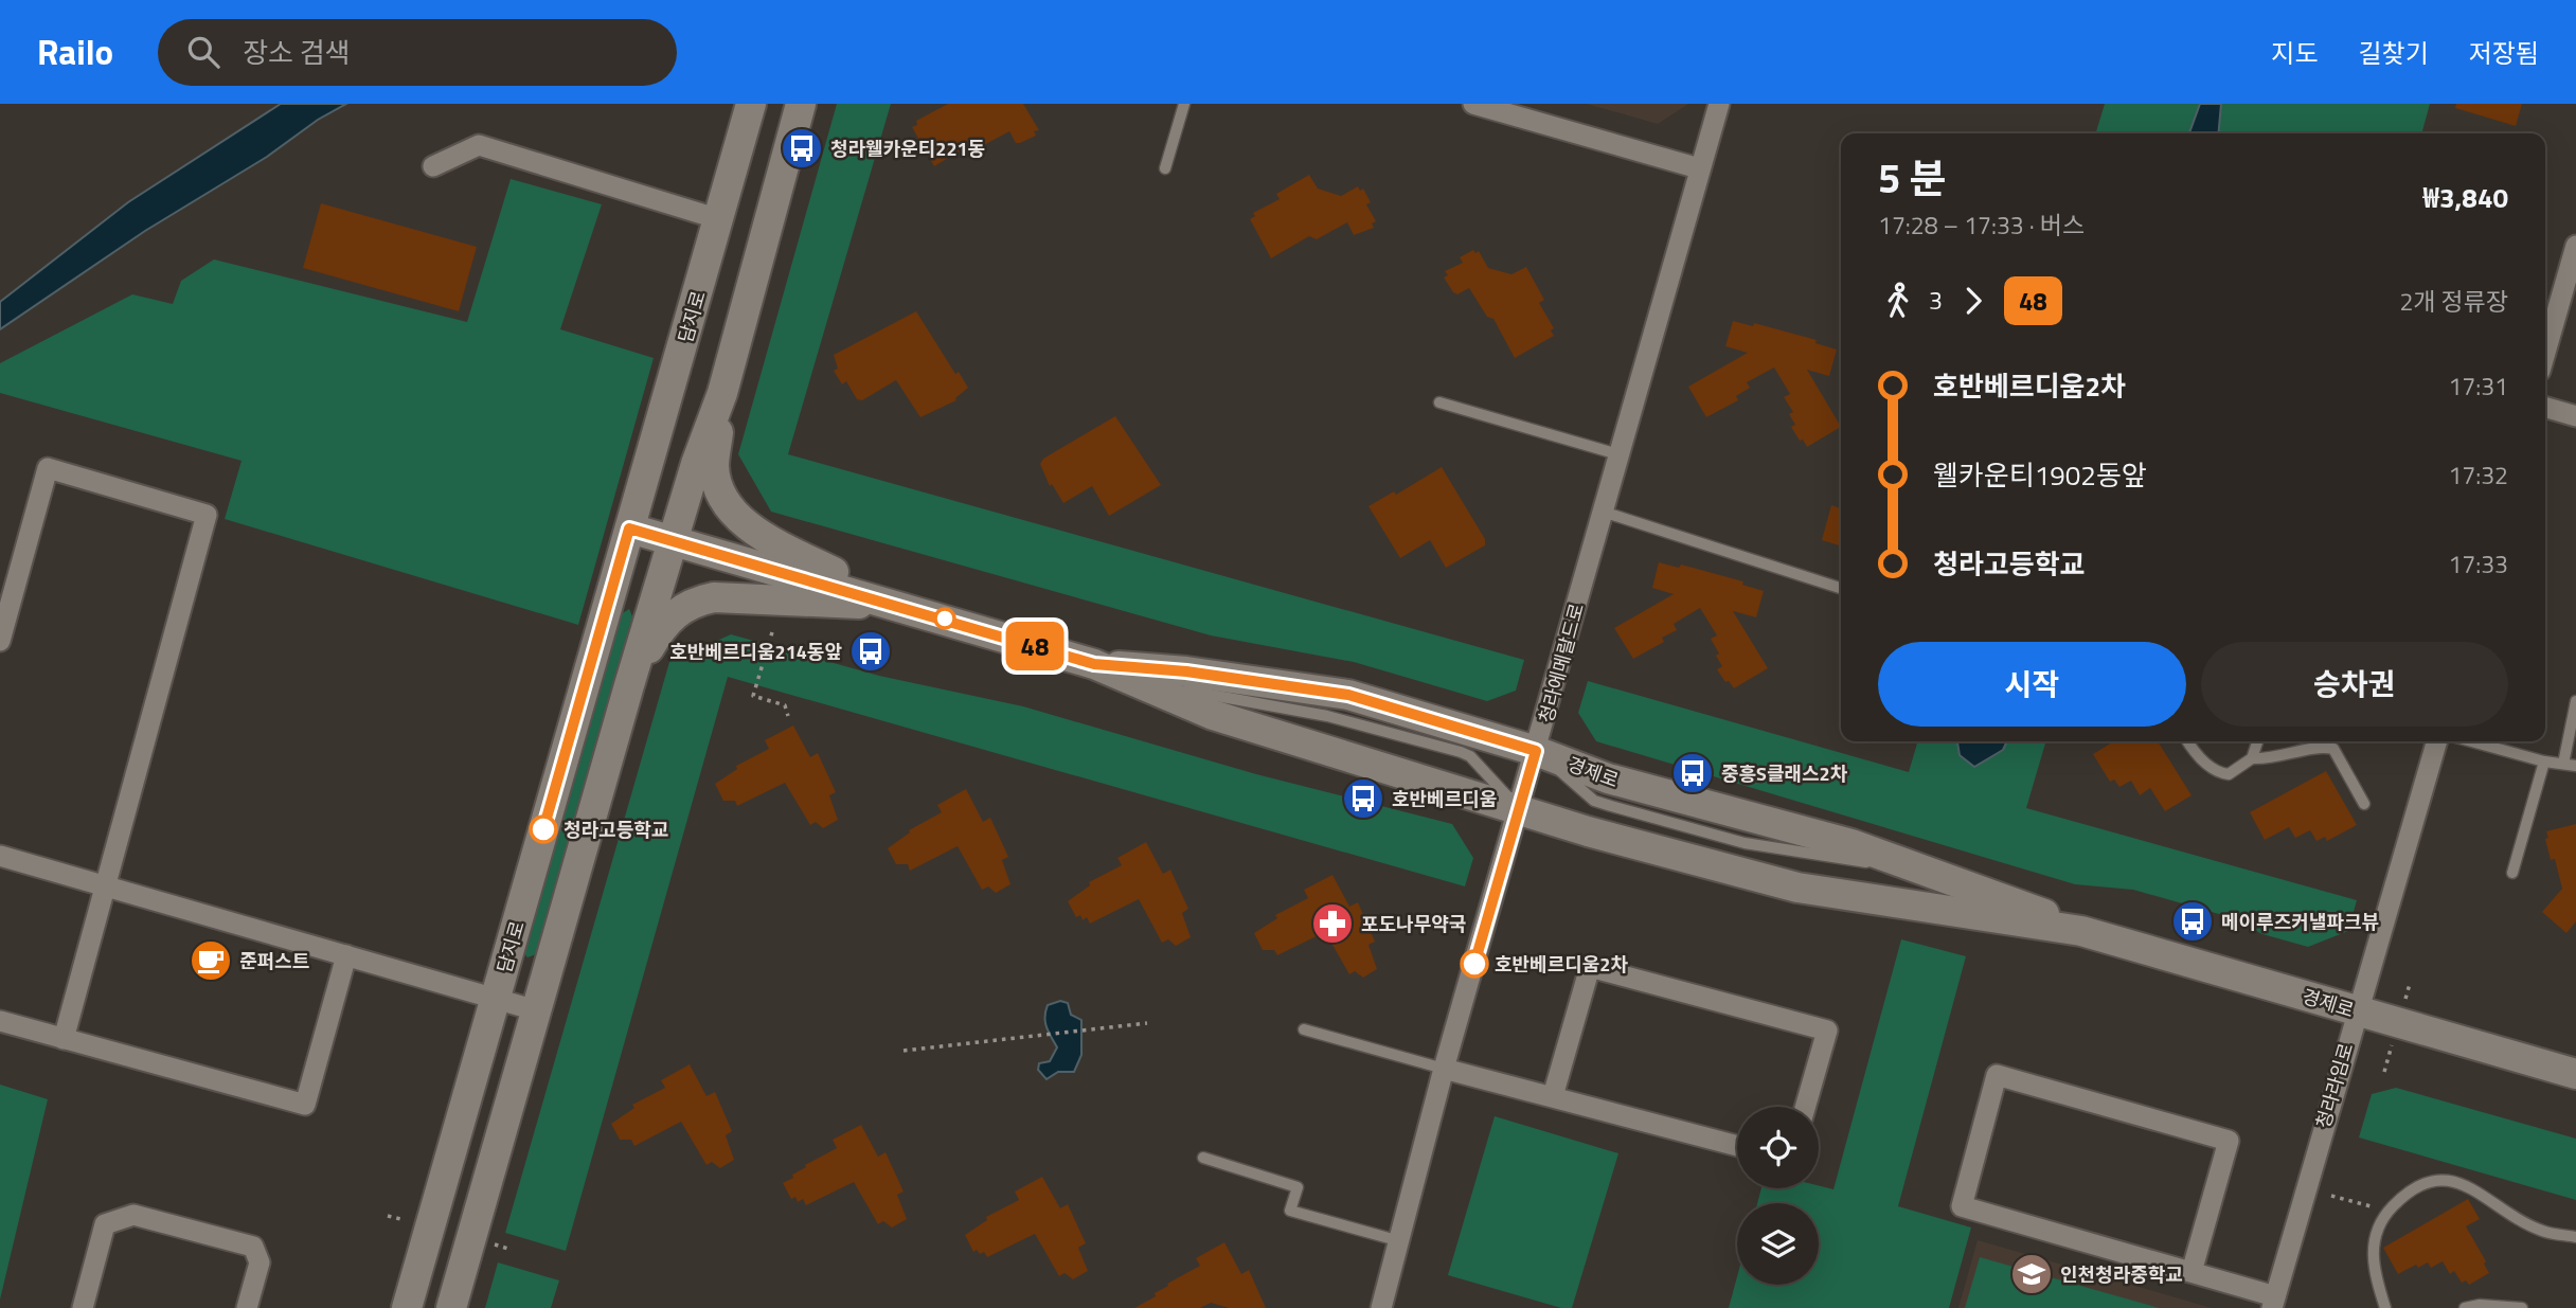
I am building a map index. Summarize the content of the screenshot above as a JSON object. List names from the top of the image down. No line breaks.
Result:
{"streets":{"main road":["담지로","경제로"],"street":["청라에메랄드로","청라라임로"]},"crossings":[["담지로","경제로"],["청라에메랄드로","경제로"],["경제로","청라라임로"]],"places":{"bus stop":["청라웰카운티221동","호반베르디움214동앞","중흥S클래스2차","호반베르디움","메이루즈커낼파크뷰"],"other":["청라고등학교","호반베르디움2차"],"pharmacy":["포도나무약국"],"cafe":["준퍼스트"],"school or university":["인천청라중학교"]},"lines":["bus line 48"],"page":{"header":"Railo","search":"장소 검색","nav":["지도","길찾기","저장됨"],"on_map":"48","heading":["5 분","17:28 – 17:33 · 버스","₩3,840"],"legs":["3","48","2개 정류장"],"list":[{"name":"호반베르디움2차","value":"17:31"},{"name":"웰카운티1902동앞","value":"17:32"},{"name":"청라고등학교","value":"17:33"}],"buttons":["시작","승차권"]}}
